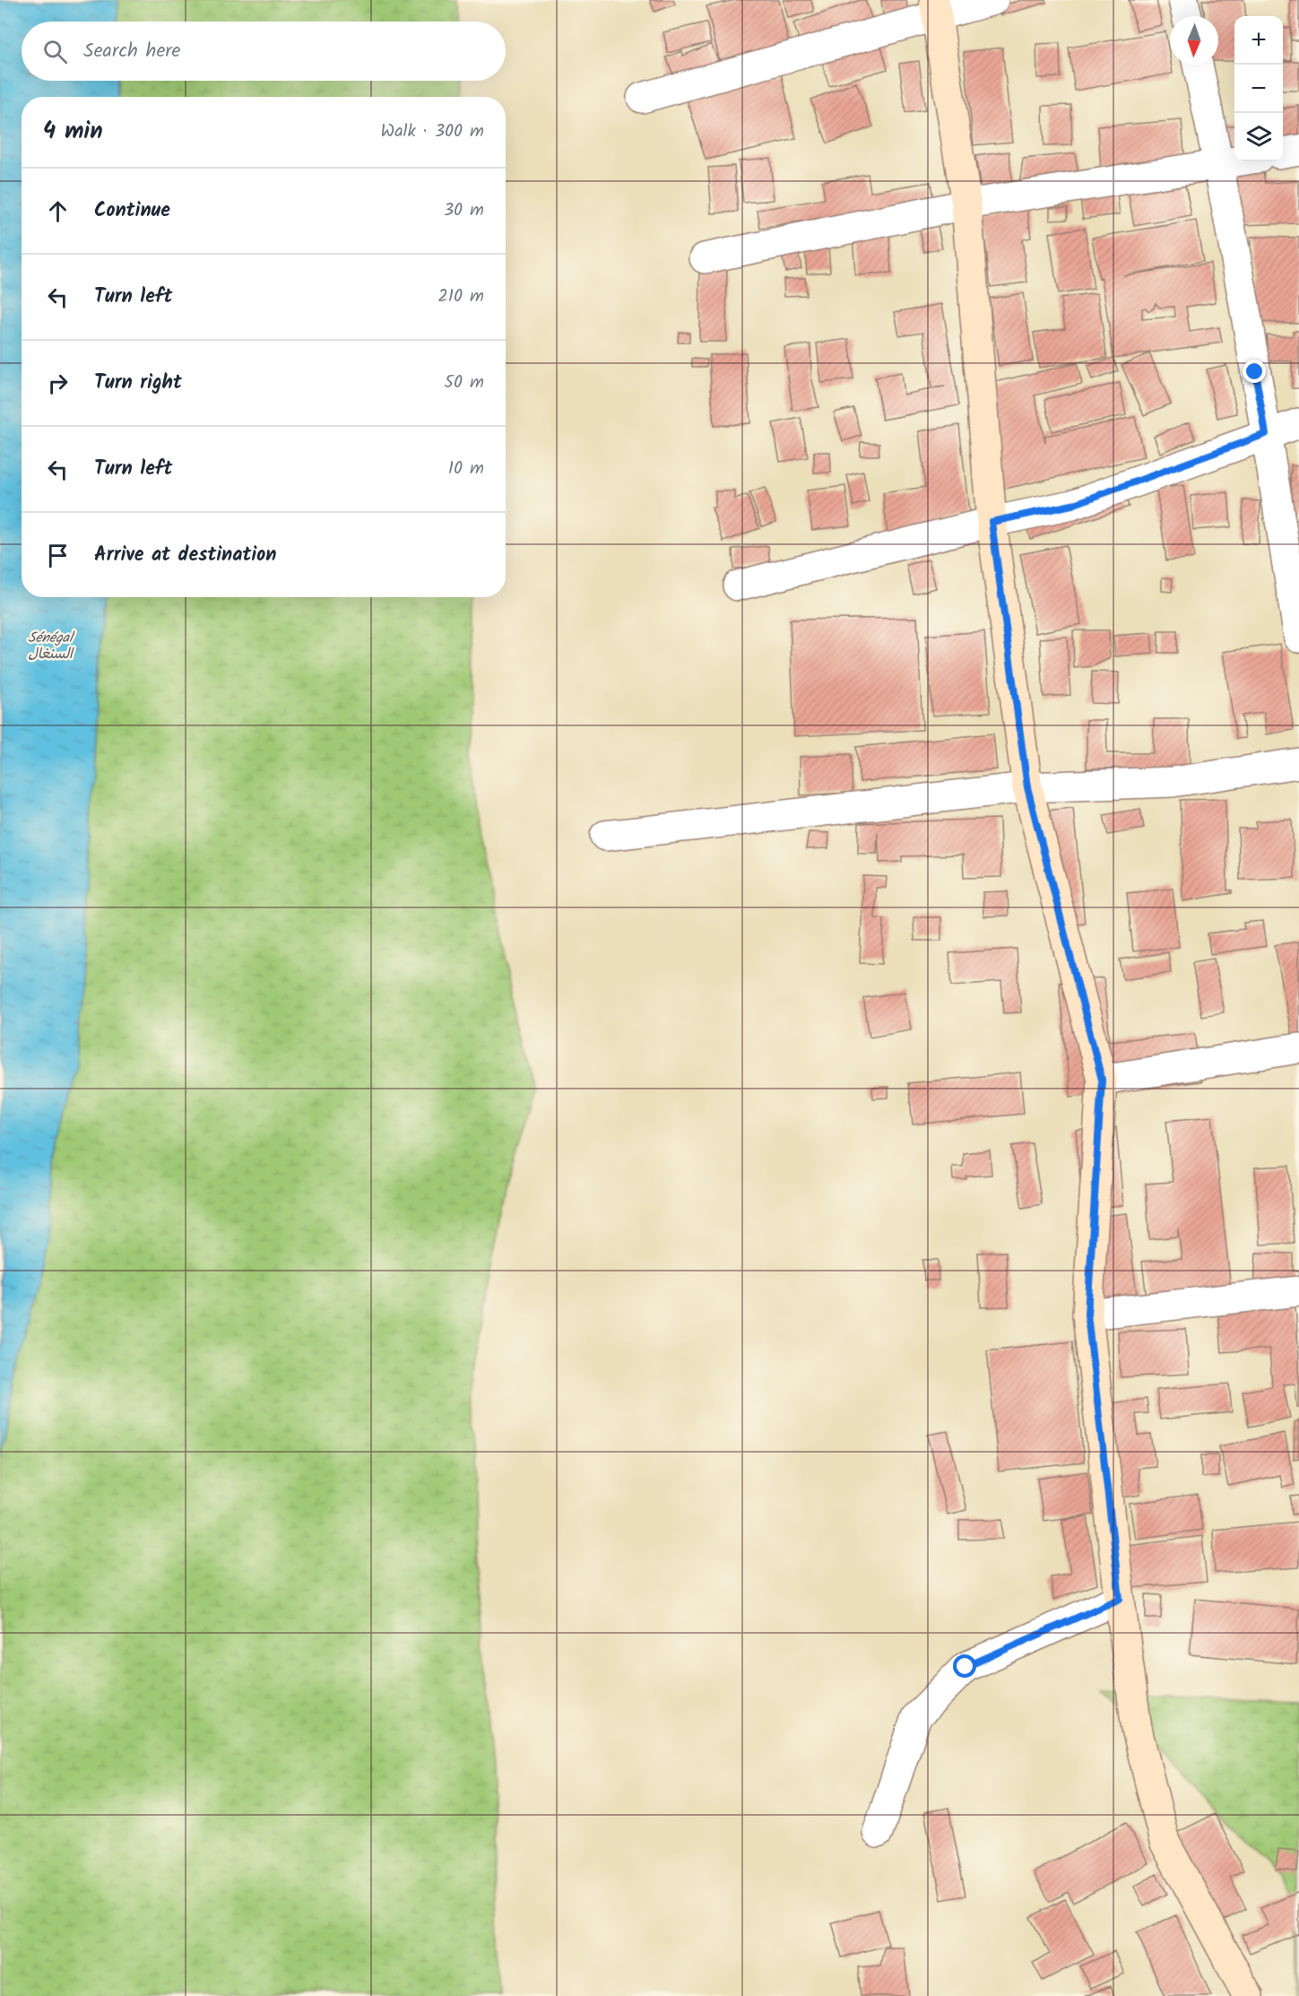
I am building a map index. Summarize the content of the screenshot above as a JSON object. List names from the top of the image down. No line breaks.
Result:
{"water":["Sénégal السنغال"],"north":"bottom","page":{"map_buttons":["+","−"],"search":"Search here","heading":["4 min","Walk · 300 m"],"list":[["Continue","30 m"],["Turn left","210 m"],["Turn right","50 m"],["Turn left","10 m"],"Arrive at destination"]}}
